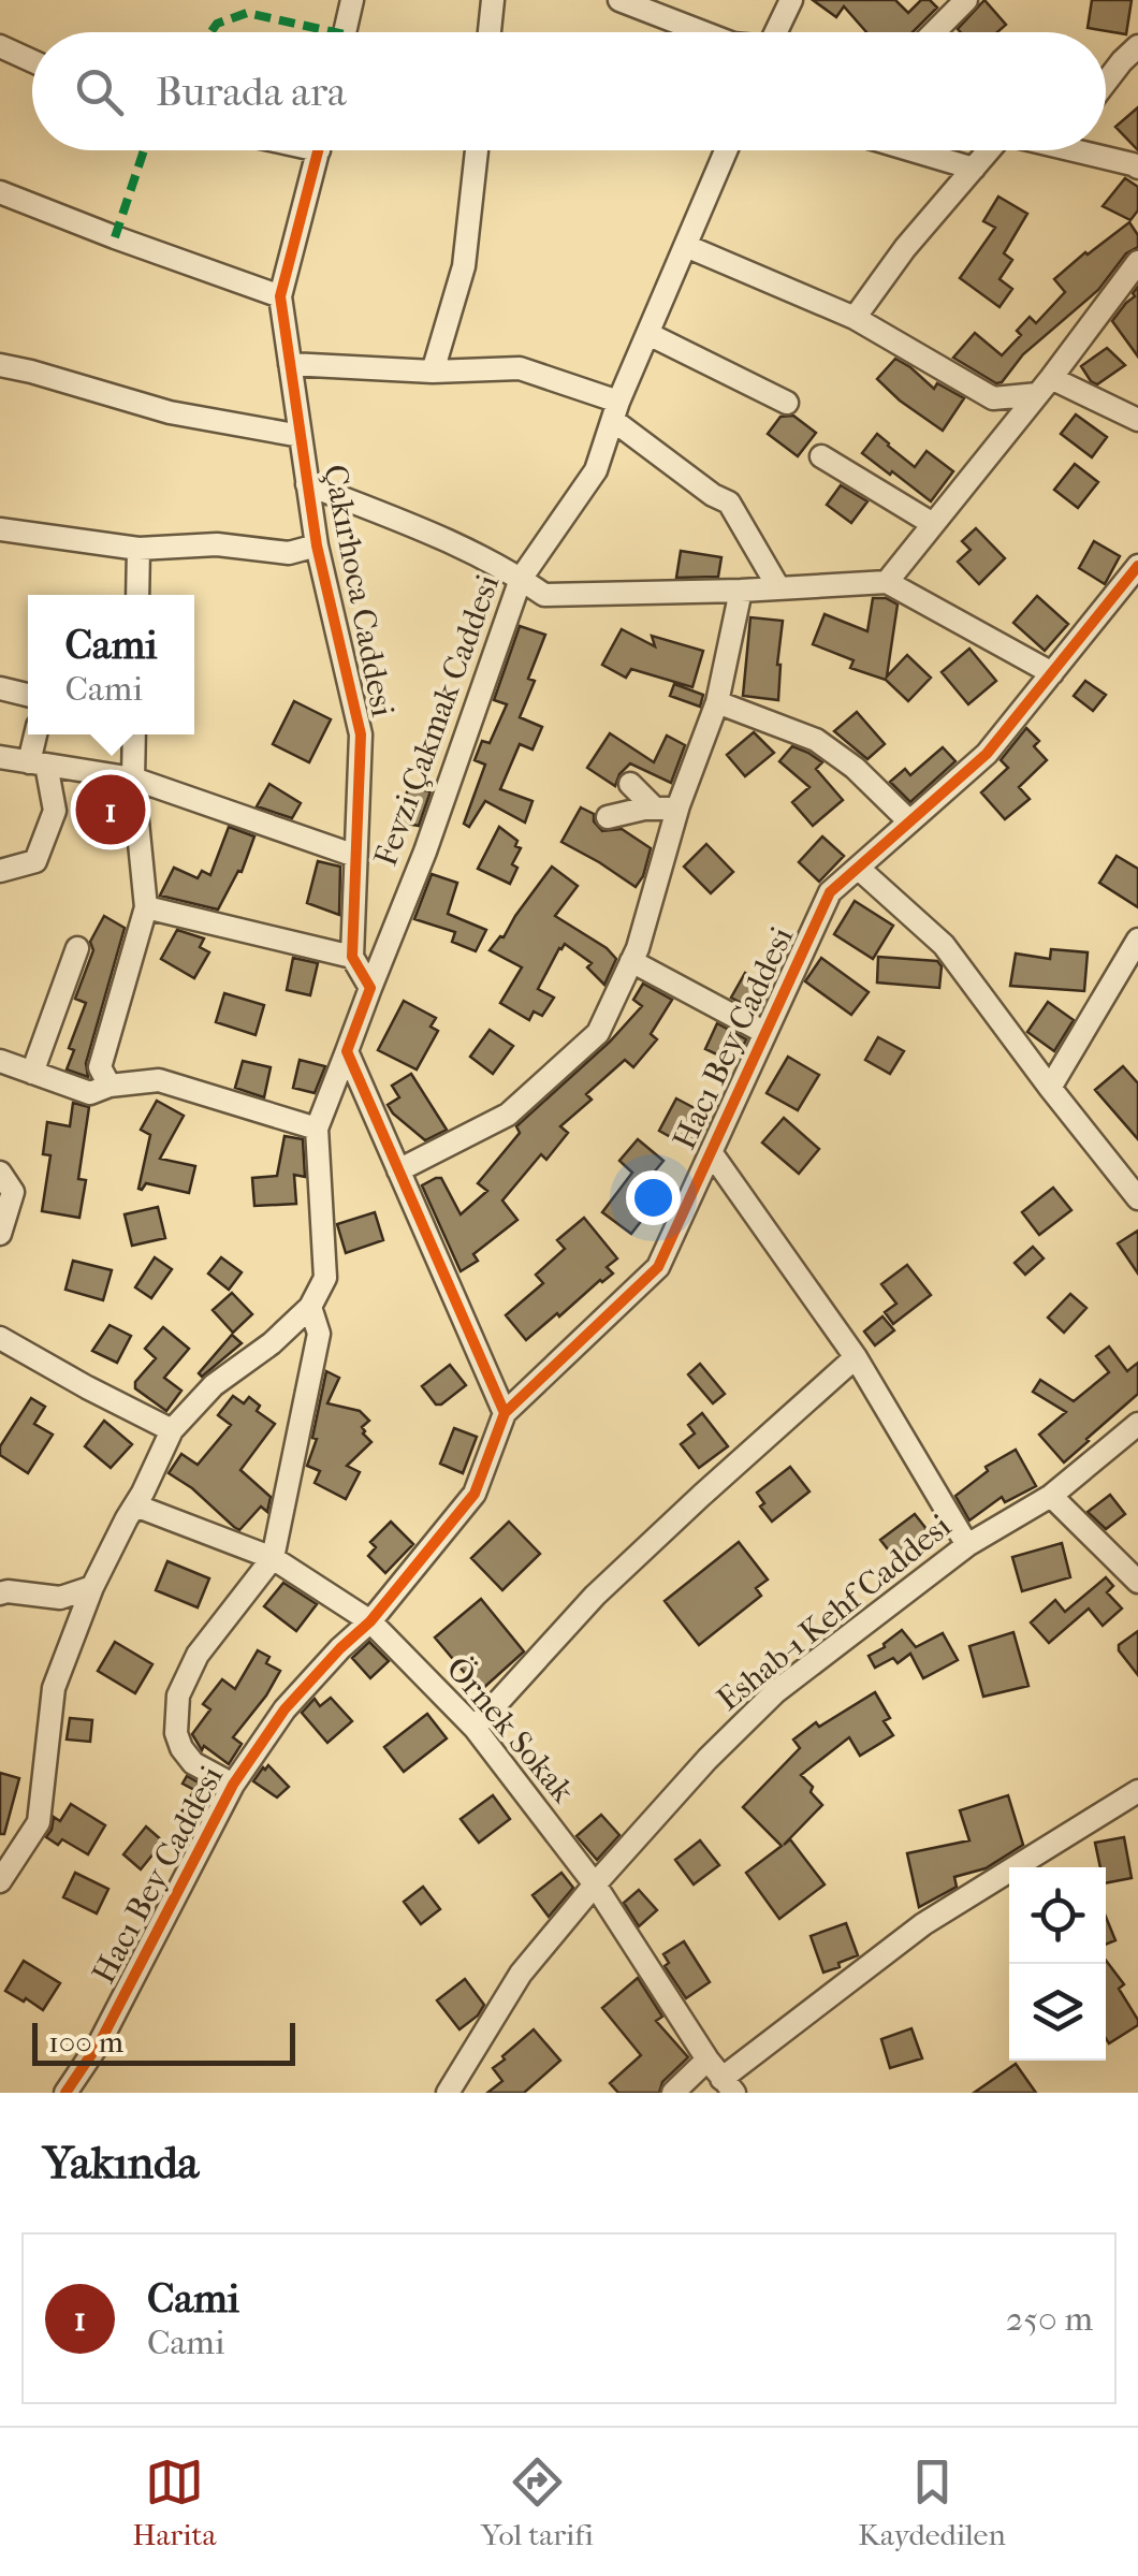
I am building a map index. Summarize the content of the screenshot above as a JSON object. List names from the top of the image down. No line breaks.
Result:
{"streets":{"street":["Çakırhoca Caddesi","Fevzi Çakmak Caddesi","Hacı Bey Caddesi","Eshab-ı Kehf Caddesi","Örnek Sokak"]},"crossings":[["Hacı Bey Caddesi","Örnek Sokak"],["Eshab-ı Kehf Caddesi","Örnek Sokak"]],"scale_bar":"100 m","page":{"search":"Burada ara","popup":["Cami","Cami"],"pins":"1","scale":"100 m","heading":"Yakında","list":[{"mark":"1","name":"Cami","note":"Cami","value":"250 m"}],"nav":["Harita","Yol tarifi","Kaydedilen"]}}
